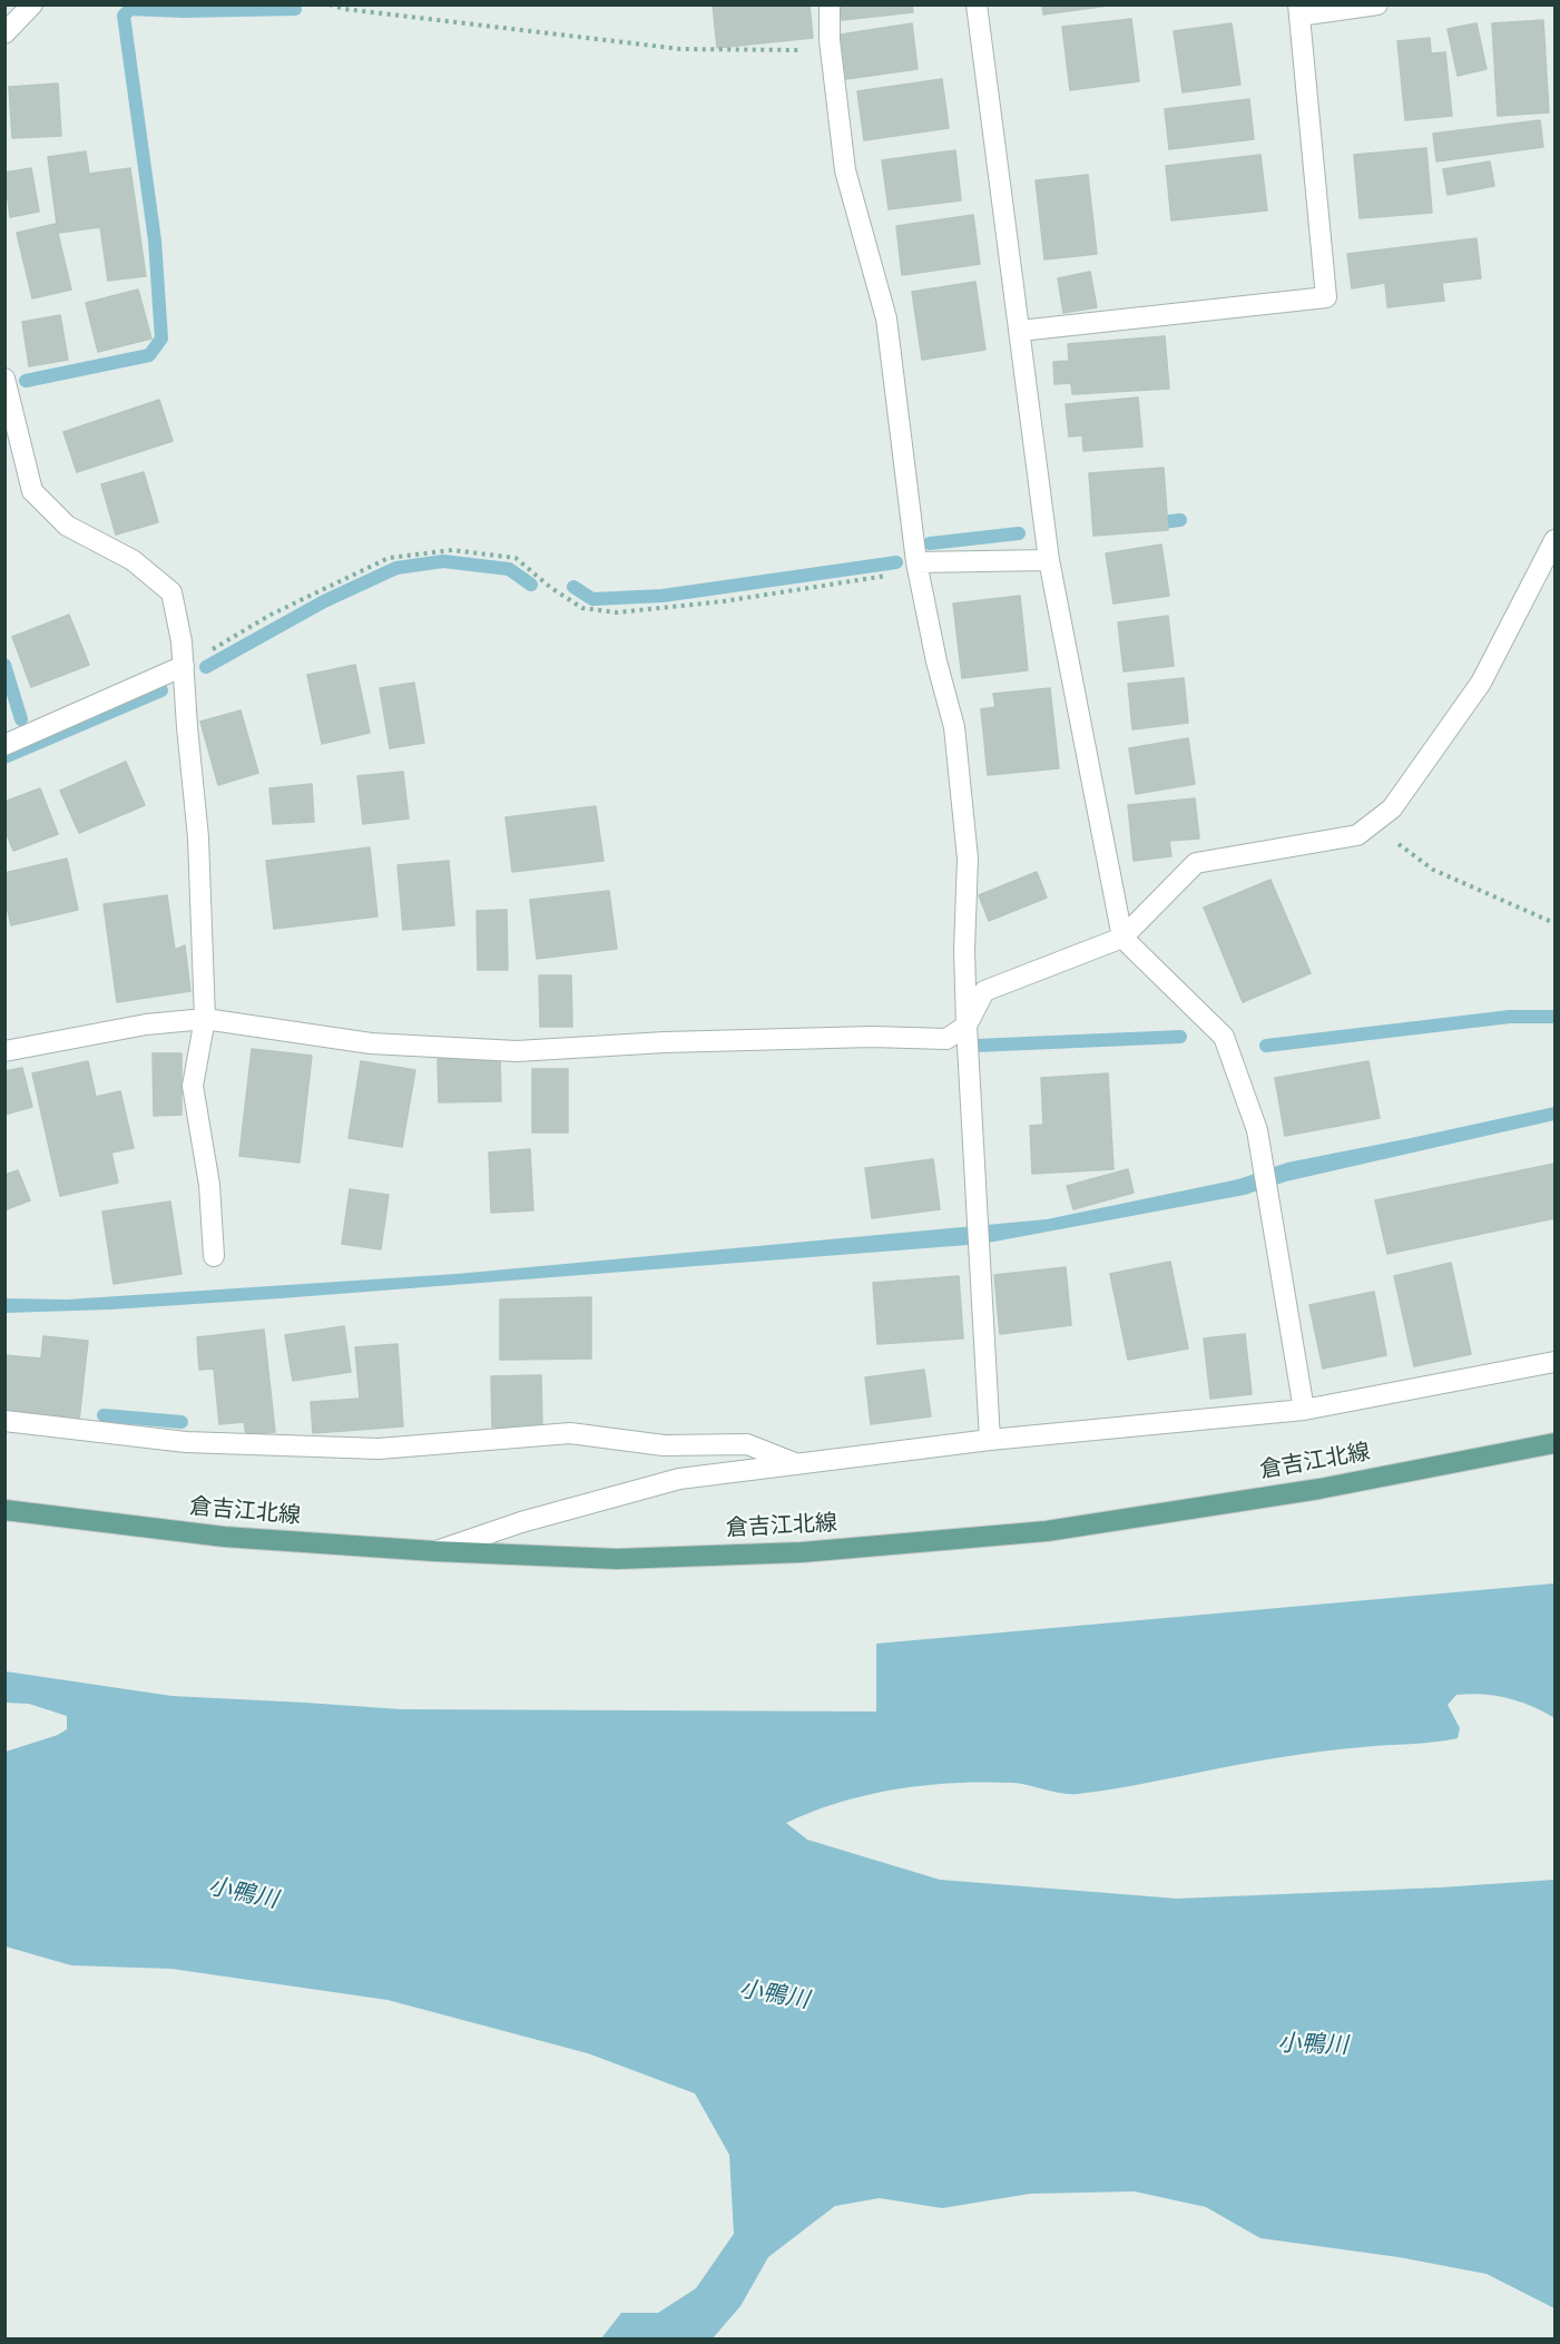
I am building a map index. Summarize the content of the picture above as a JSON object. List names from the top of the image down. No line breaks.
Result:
{"streets":{"main road":["倉吉江北線"]},"water":["小鴨川"]}
